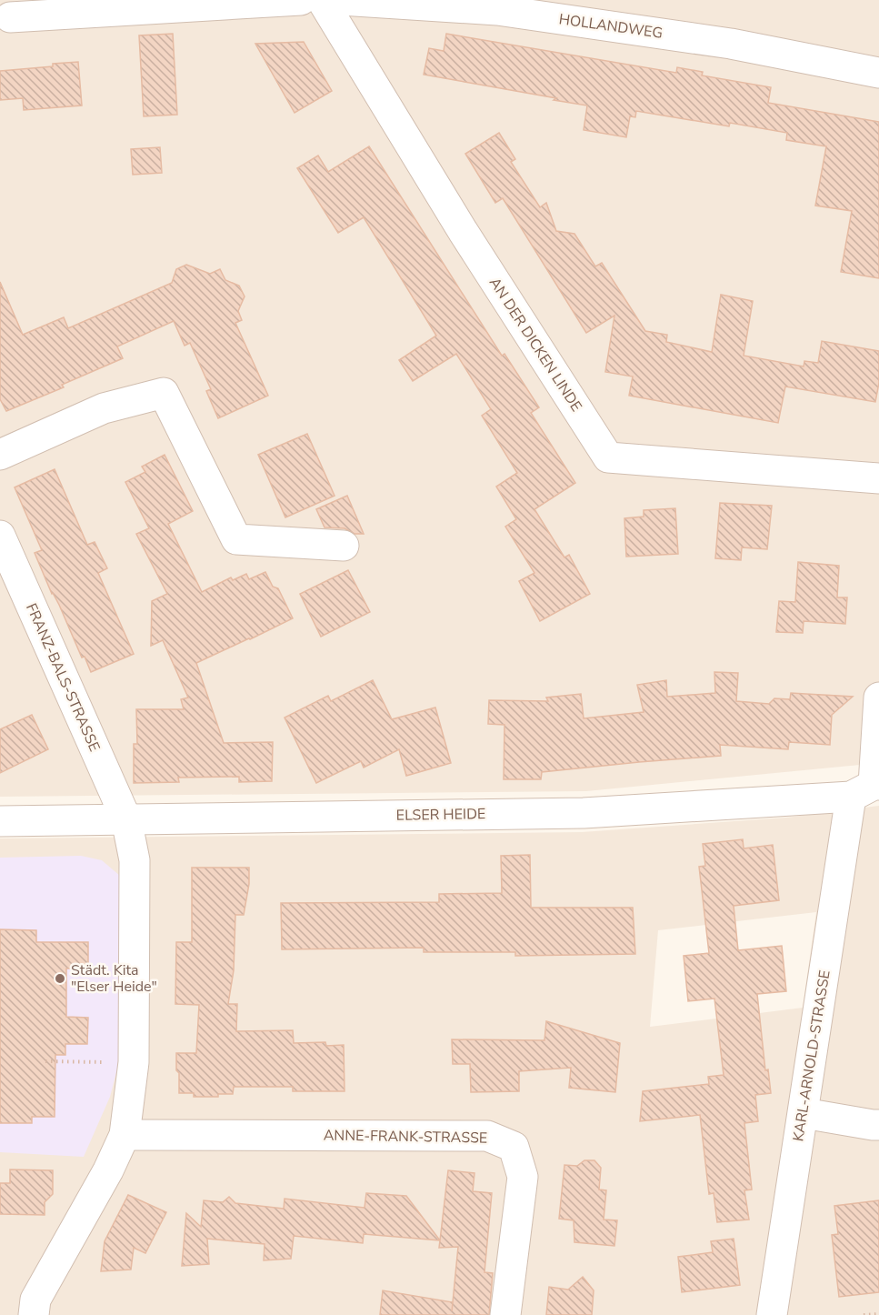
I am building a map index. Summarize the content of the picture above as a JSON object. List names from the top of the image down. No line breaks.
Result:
{"streets":{"street":["HOLLANDWEG","AN DER DICKEN LINDE","FRANZ-BALS-STRASSE","ELSER HEIDE","KARL-ARNOLD-STRASSE","ANNE-FRANK-STRASSE"]},"crossings":[["FRANZ-BALS-STRASSE","ELSER HEIDE"],["ELSER HEIDE","KARL-ARNOLD-STRASSE"]],"places":["Städt. Kita \"Elser Heide\""]}
